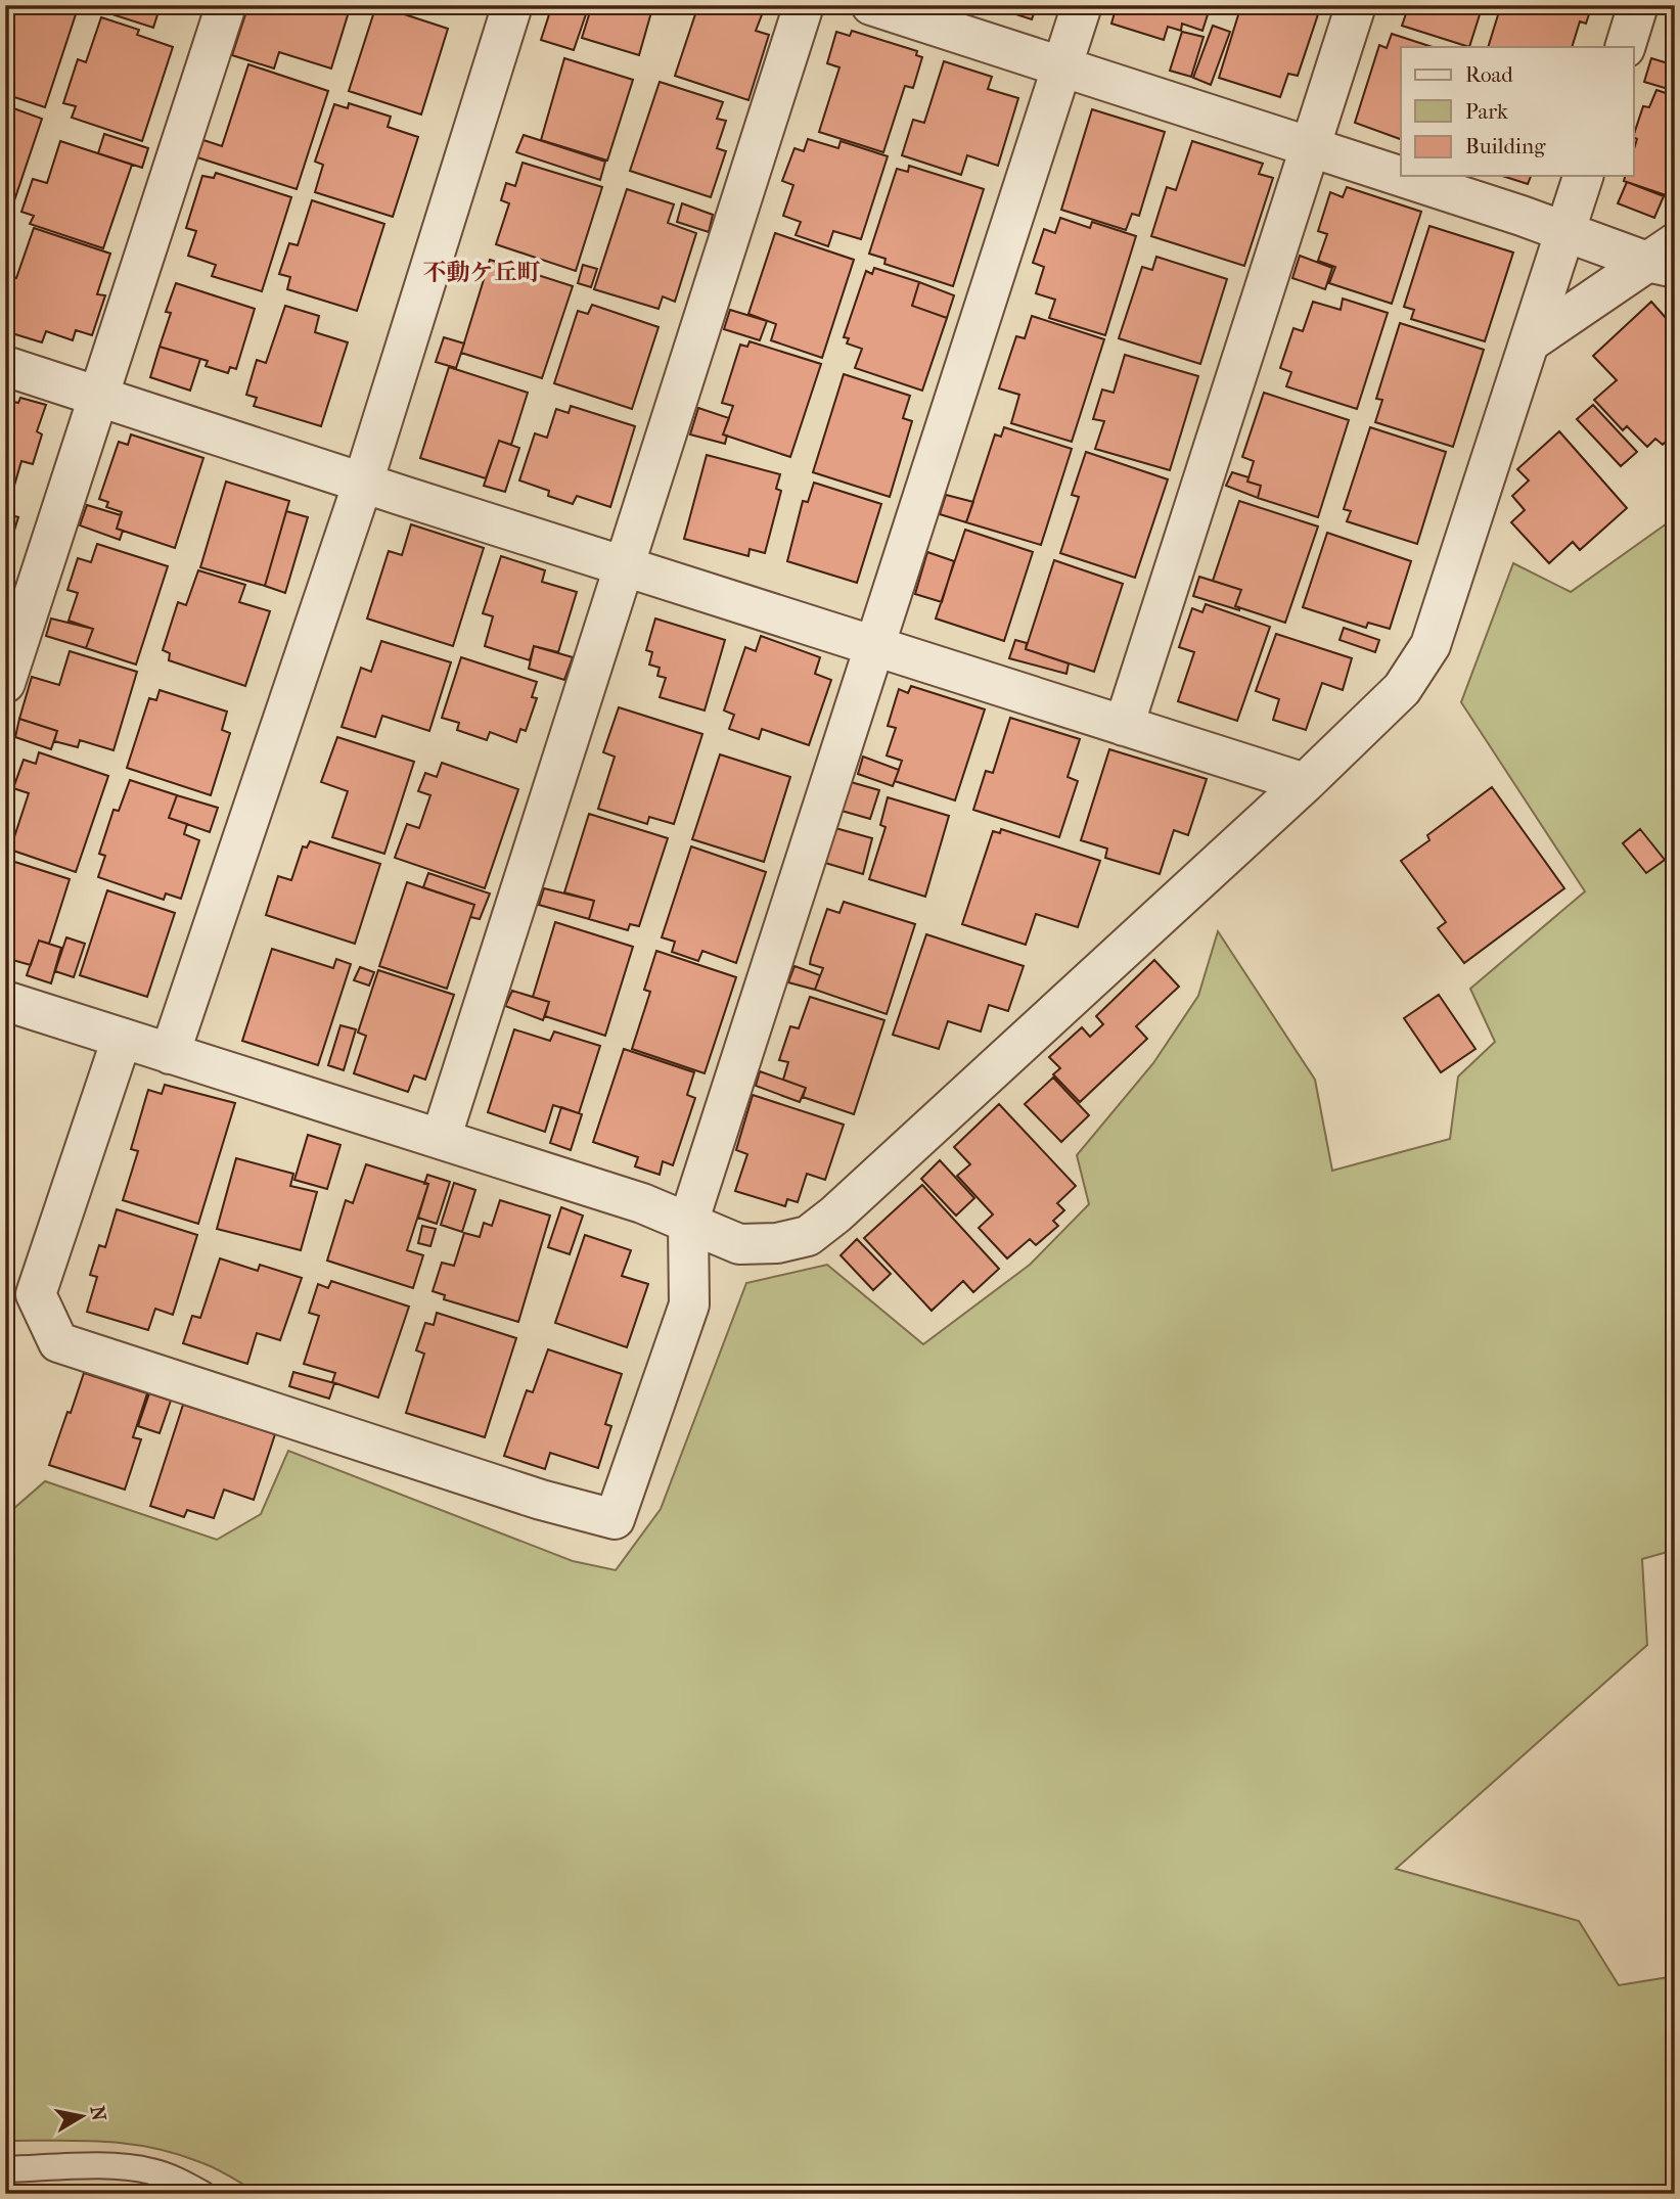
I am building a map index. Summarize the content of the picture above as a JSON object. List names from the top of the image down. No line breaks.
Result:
{"districts":["不動ケ丘町"],"legend":["Road","Park","Building"],"north":"right"}
